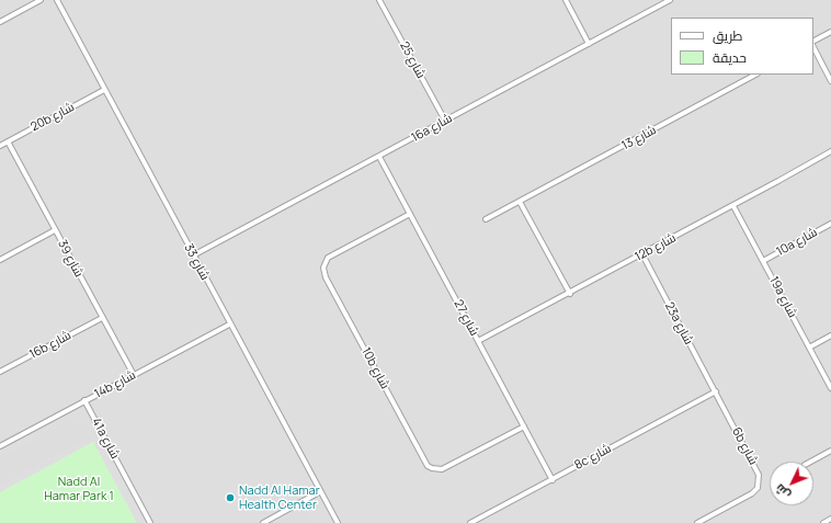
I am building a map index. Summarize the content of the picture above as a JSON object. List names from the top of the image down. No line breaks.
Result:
{"streets":{"street":["شارع 25","20b شارع","16a شارع","شارع 13","10a شارع","12b شارع","شارع 39","شارع 33","19a شارع","شارع 27","23a شارع","16b شارع","10b شارع","14b شارع","41a شارع","6b شارع","8c شارع"]},"crossings":[["شارع 25","16a شارع"],["20b شارع","شارع 39"],["20b شارع","شارع 33"],["16a شارع","شارع 33"],["16a شارع","شارع 27"],["10a شارع","19a شارع"],["12b شارع","19a شارع"],["12b شارع","شارع 27"],["12b شارع","23a شارع"],["شارع 39","16b شارع"],["شارع 39","14b شارع"],["شارع 33","14b شارع"],["شارع 27","10b شارع"],["شارع 27","8c شارع"],["23a شارع","6b شارع"],["23a شارع","8c شارع"],["14b شارع","41a شارع"],["6b شارع","8c شارع"]],"parks":["Nadd Al Hamar Park 1"],"places":["Nadd Al Hamar Health Center"],"legend":["طريق","حديقة"],"north":"bottom left"}
